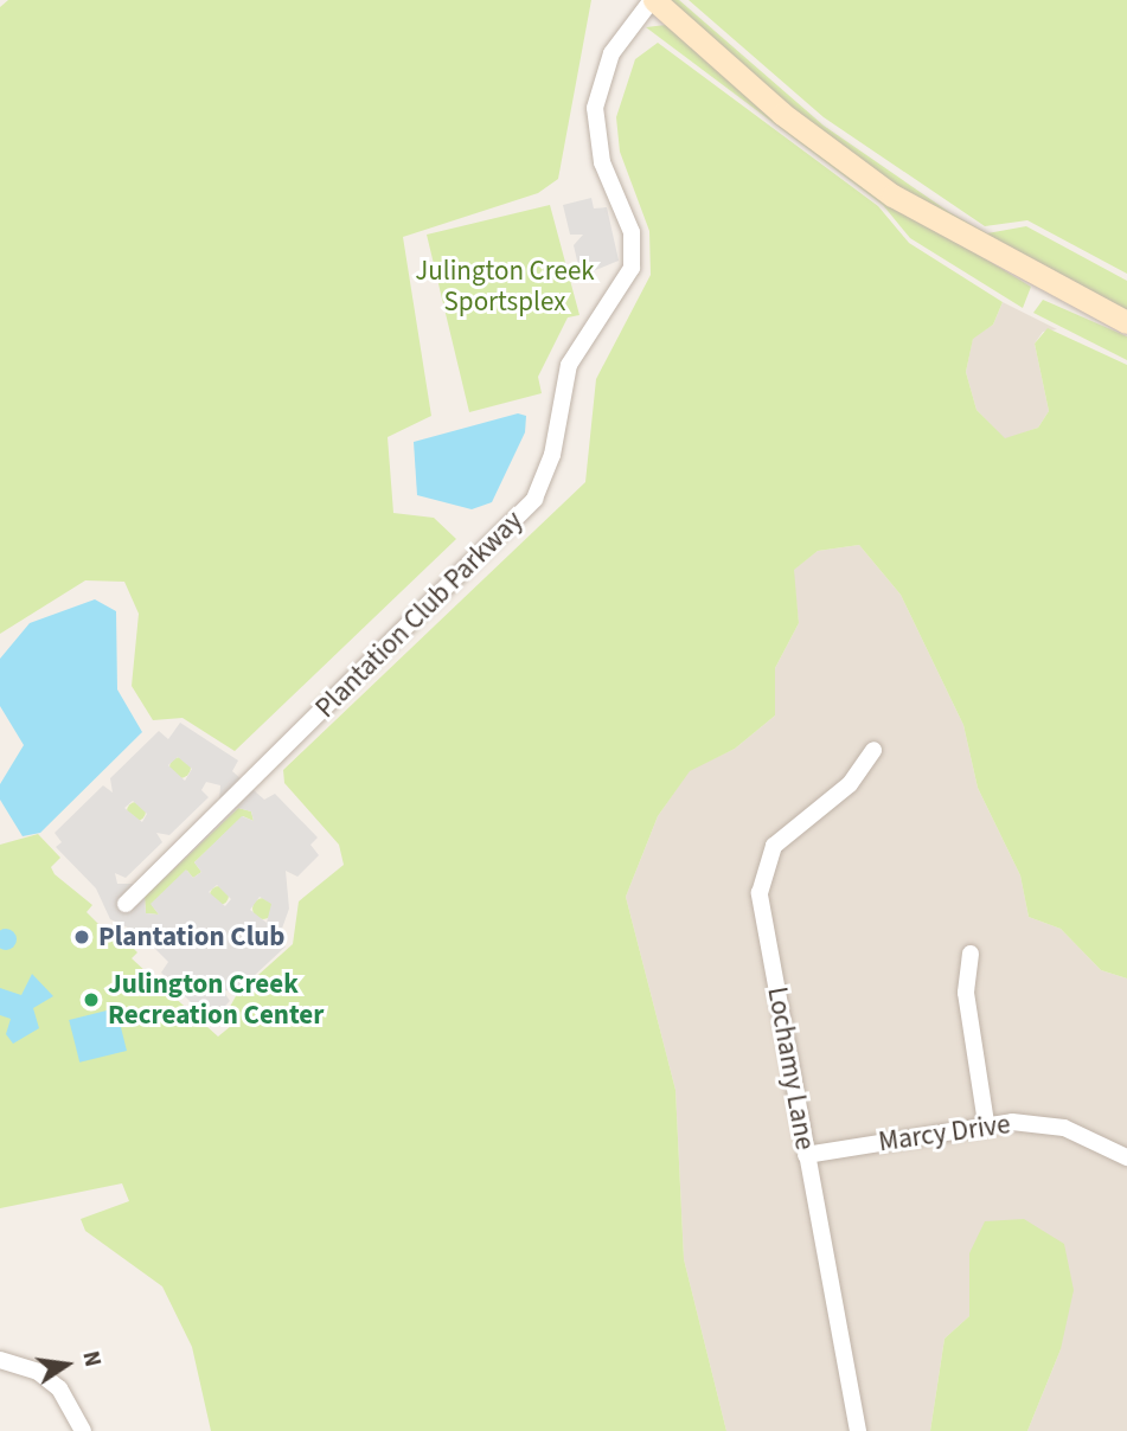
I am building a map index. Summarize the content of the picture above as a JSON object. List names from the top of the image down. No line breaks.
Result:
{"streets":{"street":["Plantation Club Parkway","Lochamy Lane","Marcy Drive"]},"crossings":[["Lochamy Lane","Marcy Drive"]],"parks":["Julington Creek Sportsplex"],"places":["Plantation Club","Julington Creek Recreation Center"],"north":"right"}
